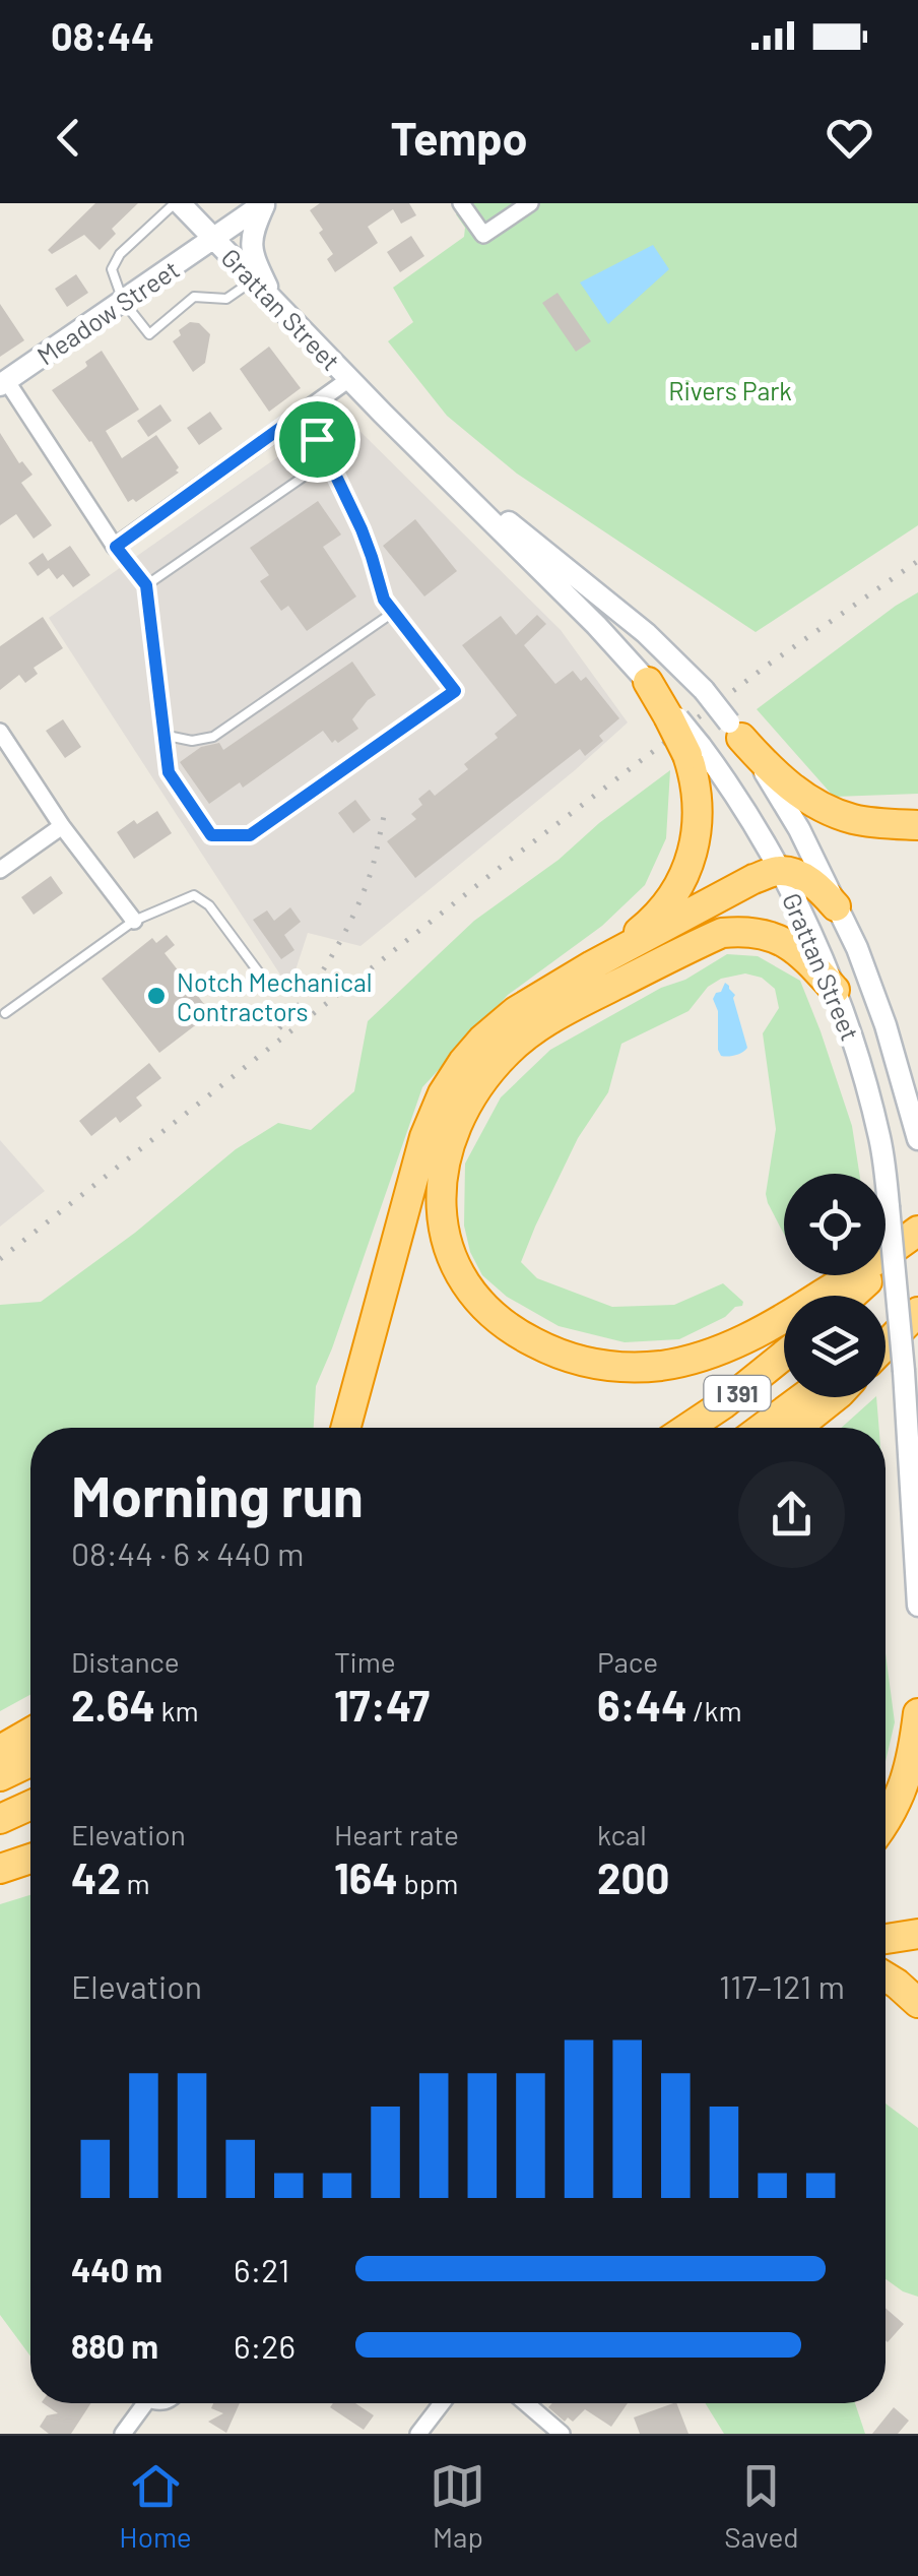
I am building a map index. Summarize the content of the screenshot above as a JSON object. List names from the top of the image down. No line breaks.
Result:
{"streets":{"highway":["I 391"],"main road":["Grattan Street","Meadow Street"]},"crossings":[["Grattan Street","Meadow Street"]],"parks":["Rivers Park"],"places":["Notch Mechanical Contractors"],"page":{"status":"08:44","header":"Tempo","heading":["Morning run","08:44 · 6 × 440 m"],"stats":[["Distance","2.64 km"],["Time","17:47"],["Pace","6:44 /km"],["Elevation","42 m"],["Heart rate","164 bpm"],["kcal","200"]],"chart":["Elevation","117–121 m"],"list":[{"name":"440 m","note":"6:21"},{"name":"880 m","note":"6:26"}],"tabs":["Home","Map","Saved"]}}
